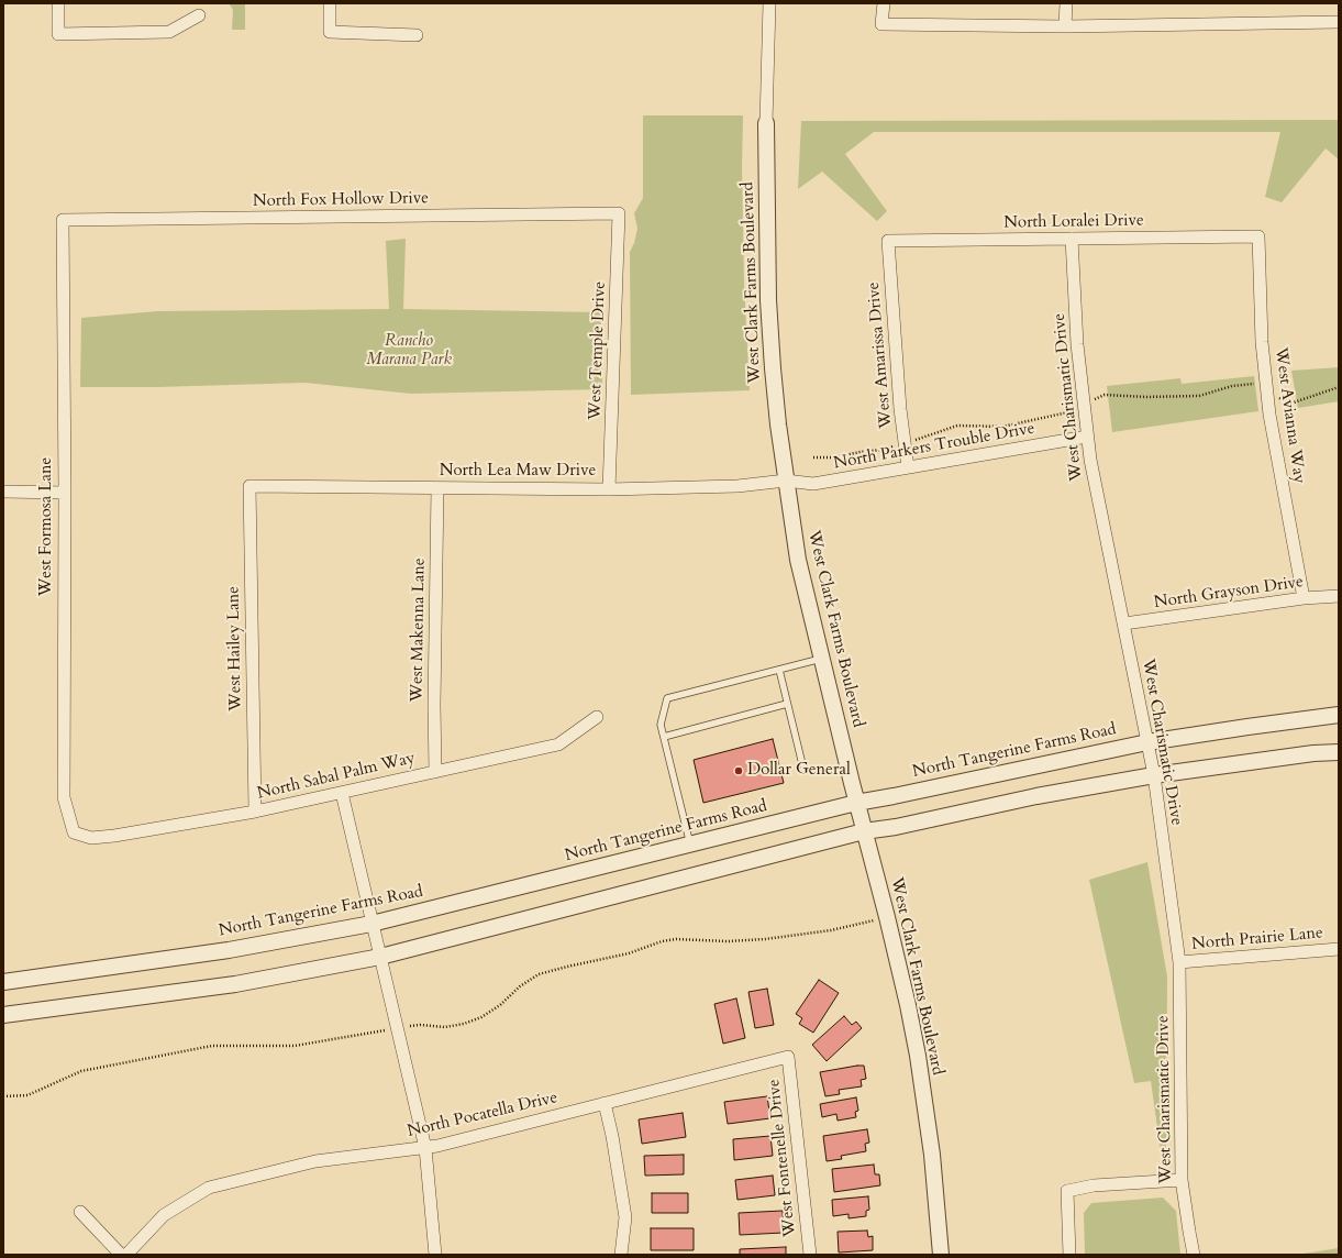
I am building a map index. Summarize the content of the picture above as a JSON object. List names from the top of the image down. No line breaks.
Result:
{"streets":{"street":["North Fox Hollow Drive","North Loralei Drive","West Clark Farms Boulevard","West Temple Drive","West Amarissa Drive","West Charismatic Drive","West Avianna Way","North Parkers Trouble Drive","North Lea Maw Drive","West Formosa Lane","North Grayson Drive","West Makenna Lane","West Hailey Lane","North Tangerine Farms Road","North Sabal Palm Way","North Prairie Lane","North Pocatella Drive","West Fontenelle Drive"]},"crossings":[["North Fox Hollow Drive","West Temple Drive"],["North Fox Hollow Drive","West Formosa Lane"],["North Loralei Drive","West Amarissa Drive"],["North Loralei Drive","West Charismatic Drive"],["North Loralei Drive","West Avianna Way"],["West Clark Farms Boulevard","North Parkers Trouble Drive"],["West Clark Farms Boulevard","North Lea Maw Drive"],["West Clark Farms Boulevard","North Tangerine Farms Road"],["West Temple Drive","North Lea Maw Drive"],["West Amarissa Drive","North Parkers Trouble Drive"],["West Charismatic Drive","North Parkers Trouble Drive"],["West Charismatic Drive","North Grayson Drive"],["West Charismatic Drive","North Tangerine Farms Road"],["West Charismatic Drive","North Prairie Lane"],["West Avianna Way","North Grayson Drive"],["North Parkers Trouble Drive","North Lea Maw Drive"],["North Lea Maw Drive","West Makenna Lane"],["North Lea Maw Drive","West Hailey Lane"],["West Formosa Lane","North Sabal Palm Way"],["West Makenna Lane","North Sabal Palm Way"],["West Hailey Lane","North Sabal Palm Way"],["North Pocatella Drive","West Fontenelle Drive"]],"parks":["Rancho Marana Park"],"places":["Dollar General"]}
